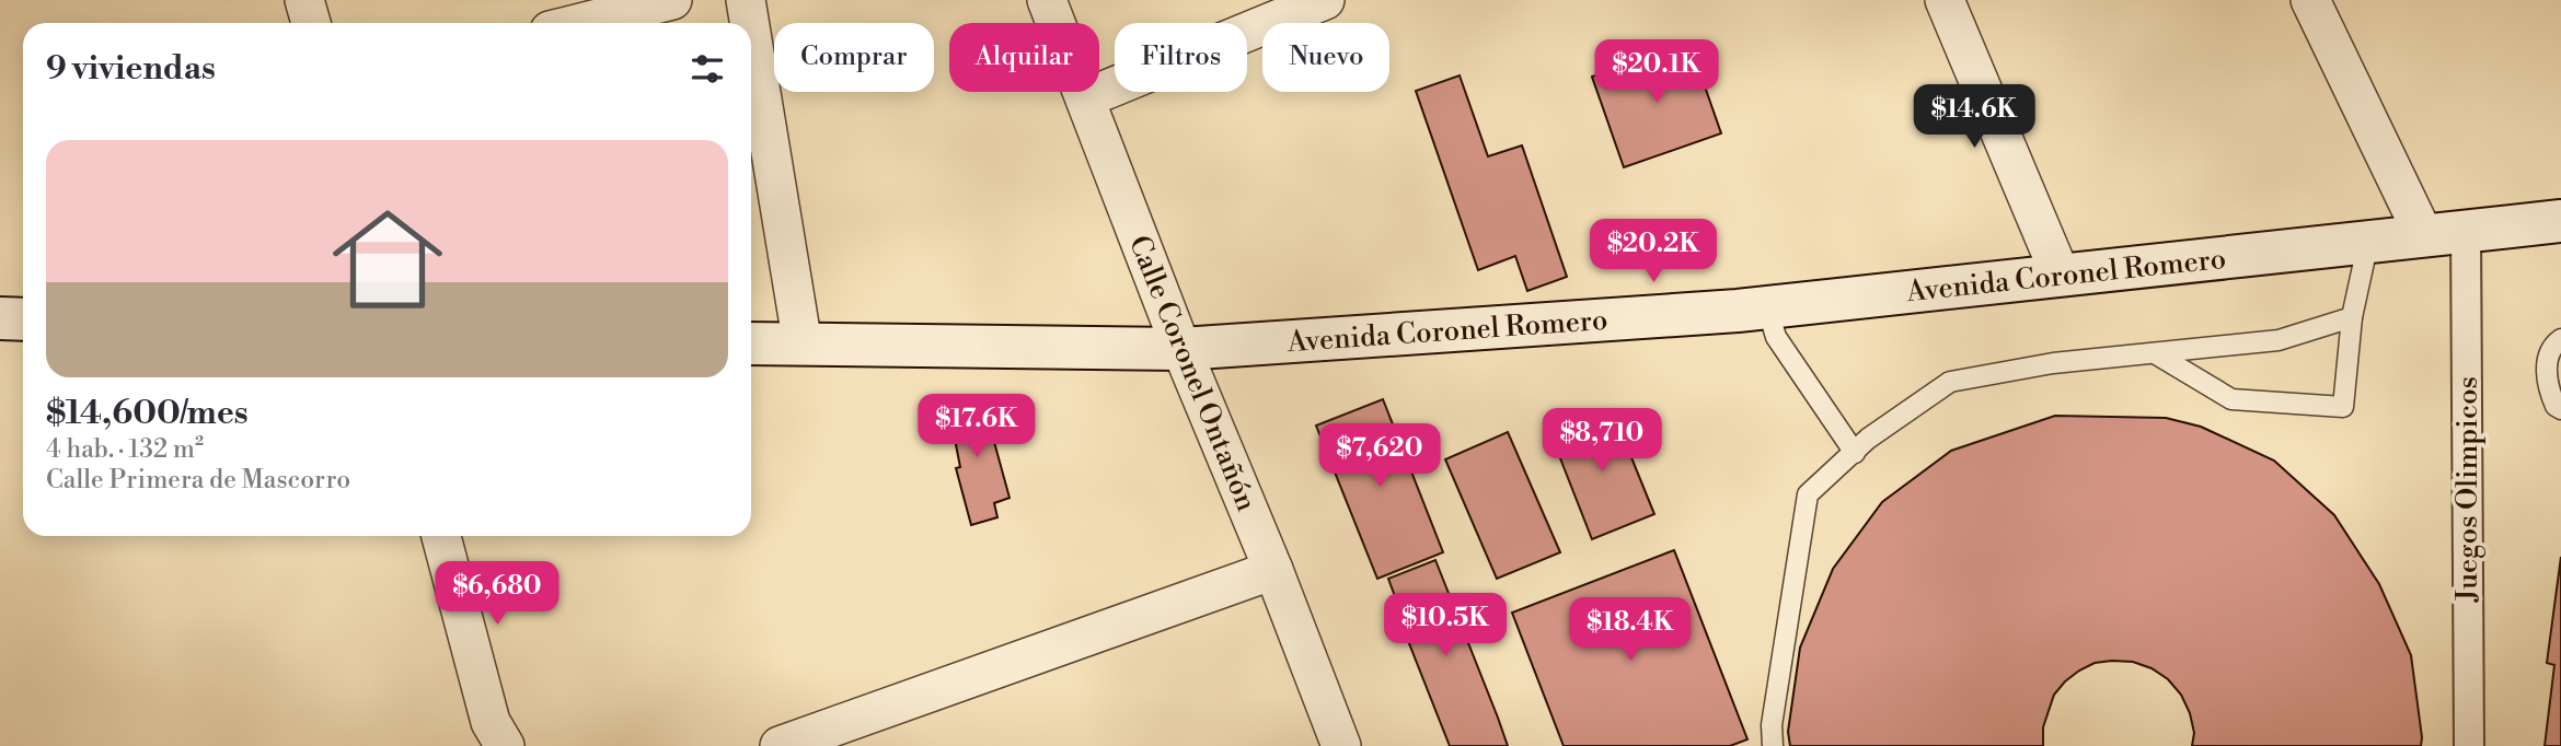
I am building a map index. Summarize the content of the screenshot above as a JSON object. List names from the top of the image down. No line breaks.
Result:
{"streets":{"main road":["Avenida Coronel Romero"],"street":["Calle Coronel Ontañón","Juegos Olimpicos"]},"crossings":[["Avenida Coronel Romero","Calle Coronel Ontañón"],["Avenida Coronel Romero","Juegos Olimpicos"]],"page":{"chip":["Comprar","Alquilar","Filtros","Nuevo"],"heading":"9 viviendas","price":["$20.1K","$14.6K","$20.2K","$17.6K","$8,710","$7,620","$6,680","$10.5K","$18.4K"],"list":[{"name":"$14,600/mes","note":"4 hab. · 132 m² · Calle Primera de Mascorro"}]}}
